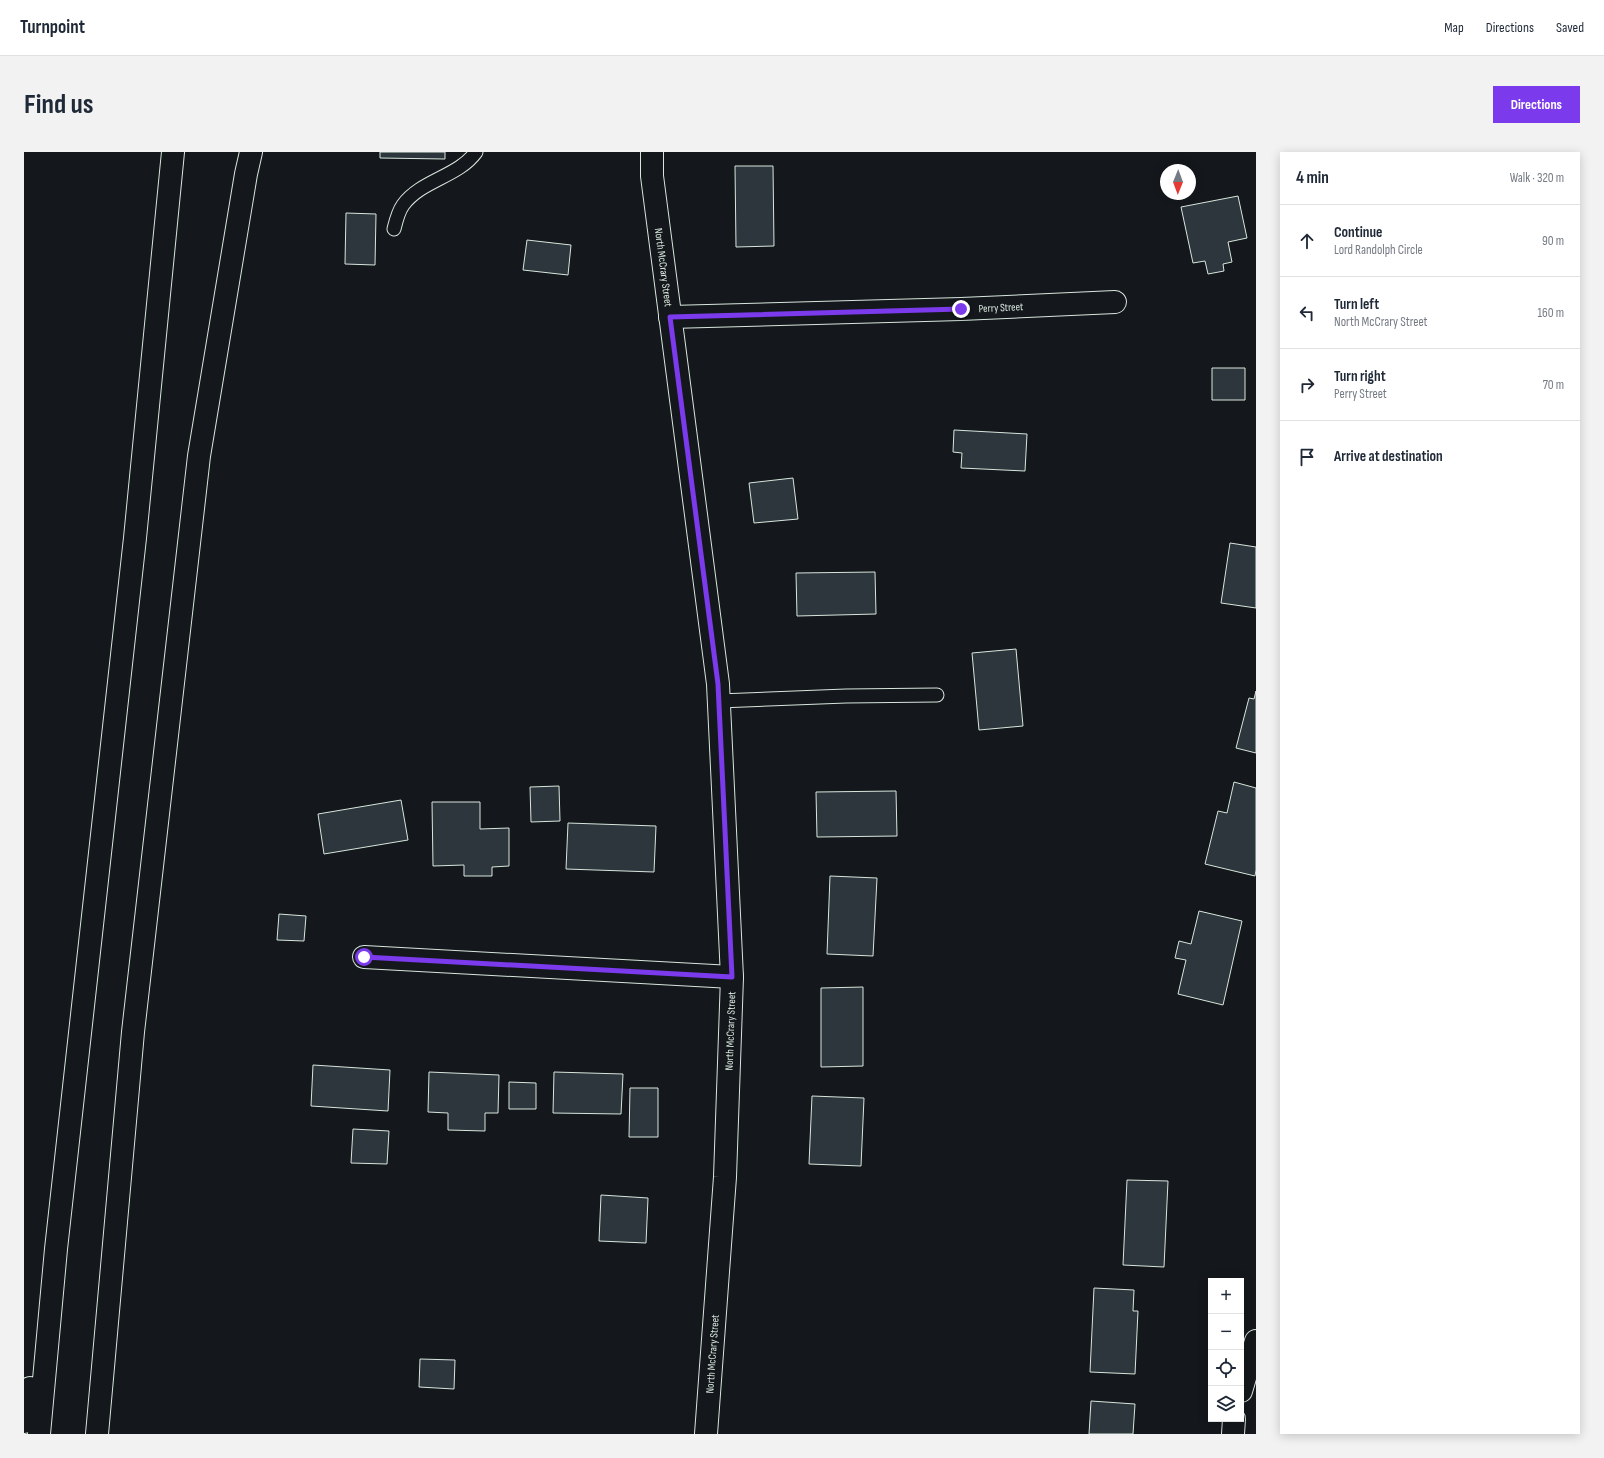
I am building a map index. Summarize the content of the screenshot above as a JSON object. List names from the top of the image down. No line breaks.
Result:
{"streets":{"main road":["North McCrary Street","Perry Street"]},"crossings":[["North McCrary Street","Perry Street"]],"north":"bottom","page":{"header":"Turnpoint","nav":["Map","Directions","Saved"],"buttons":"Directions","title":"Find us","heading":["4 min","Walk · 320 m"],"list":[["Continue","Lord Randolph Circle","90 m"],["Turn left","North McCrary Street","160 m"],["Turn right","Perry Street","70 m"],"Arrive at destination"],"map_buttons":["+","−"]}}
